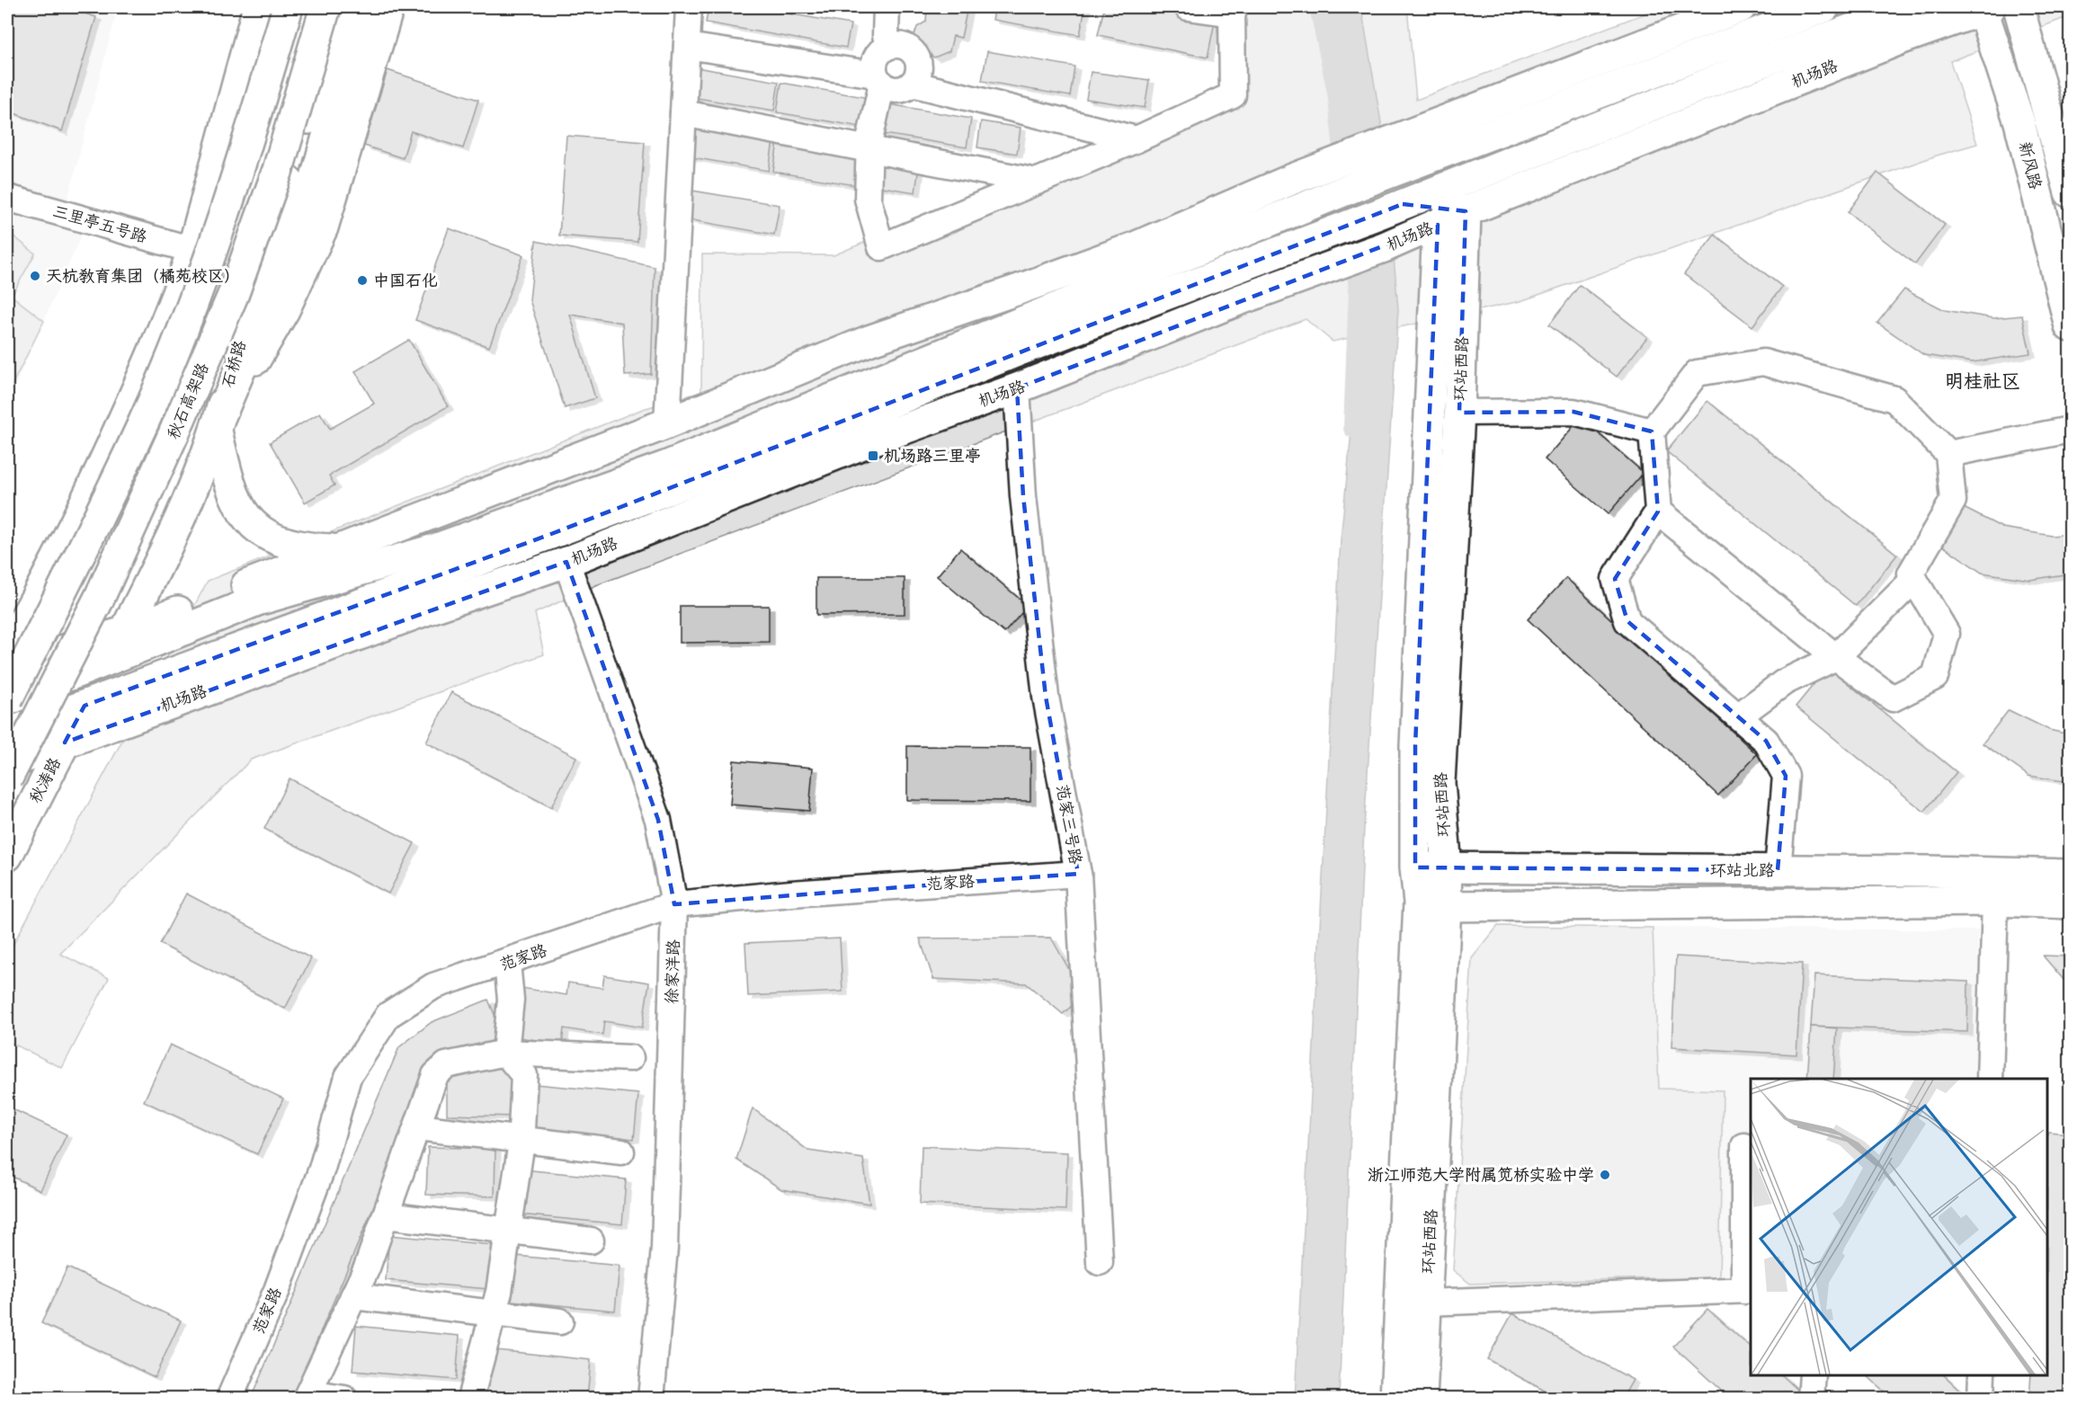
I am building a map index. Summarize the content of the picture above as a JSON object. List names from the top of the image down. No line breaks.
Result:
{"streets":{"main road":["机场路","新风路","石桥路","环站西路","秋石高架路","秋涛路","环站北路"],"street":["三里亭五号路","范家三号路","范家路","徐家洋路"]},"crossings":[["机场路","新风路"],["机场路","石桥路"],["机场路","环站西路"],["机场路","秋涛路"],["机场路","范家三号路"],["机场路","徐家洋路"],["石桥路","秋涛路"],["环站西路","环站北路"],["范家三号路","范家路"],["范家路","徐家洋路"]],"districts":["明桂社区"],"places":{"other":["天杭教育集团（橘苑校区）","中国石化","浙江师范大学附属笕桥实验中学"],"transit":["机场路三里亭"]}}
